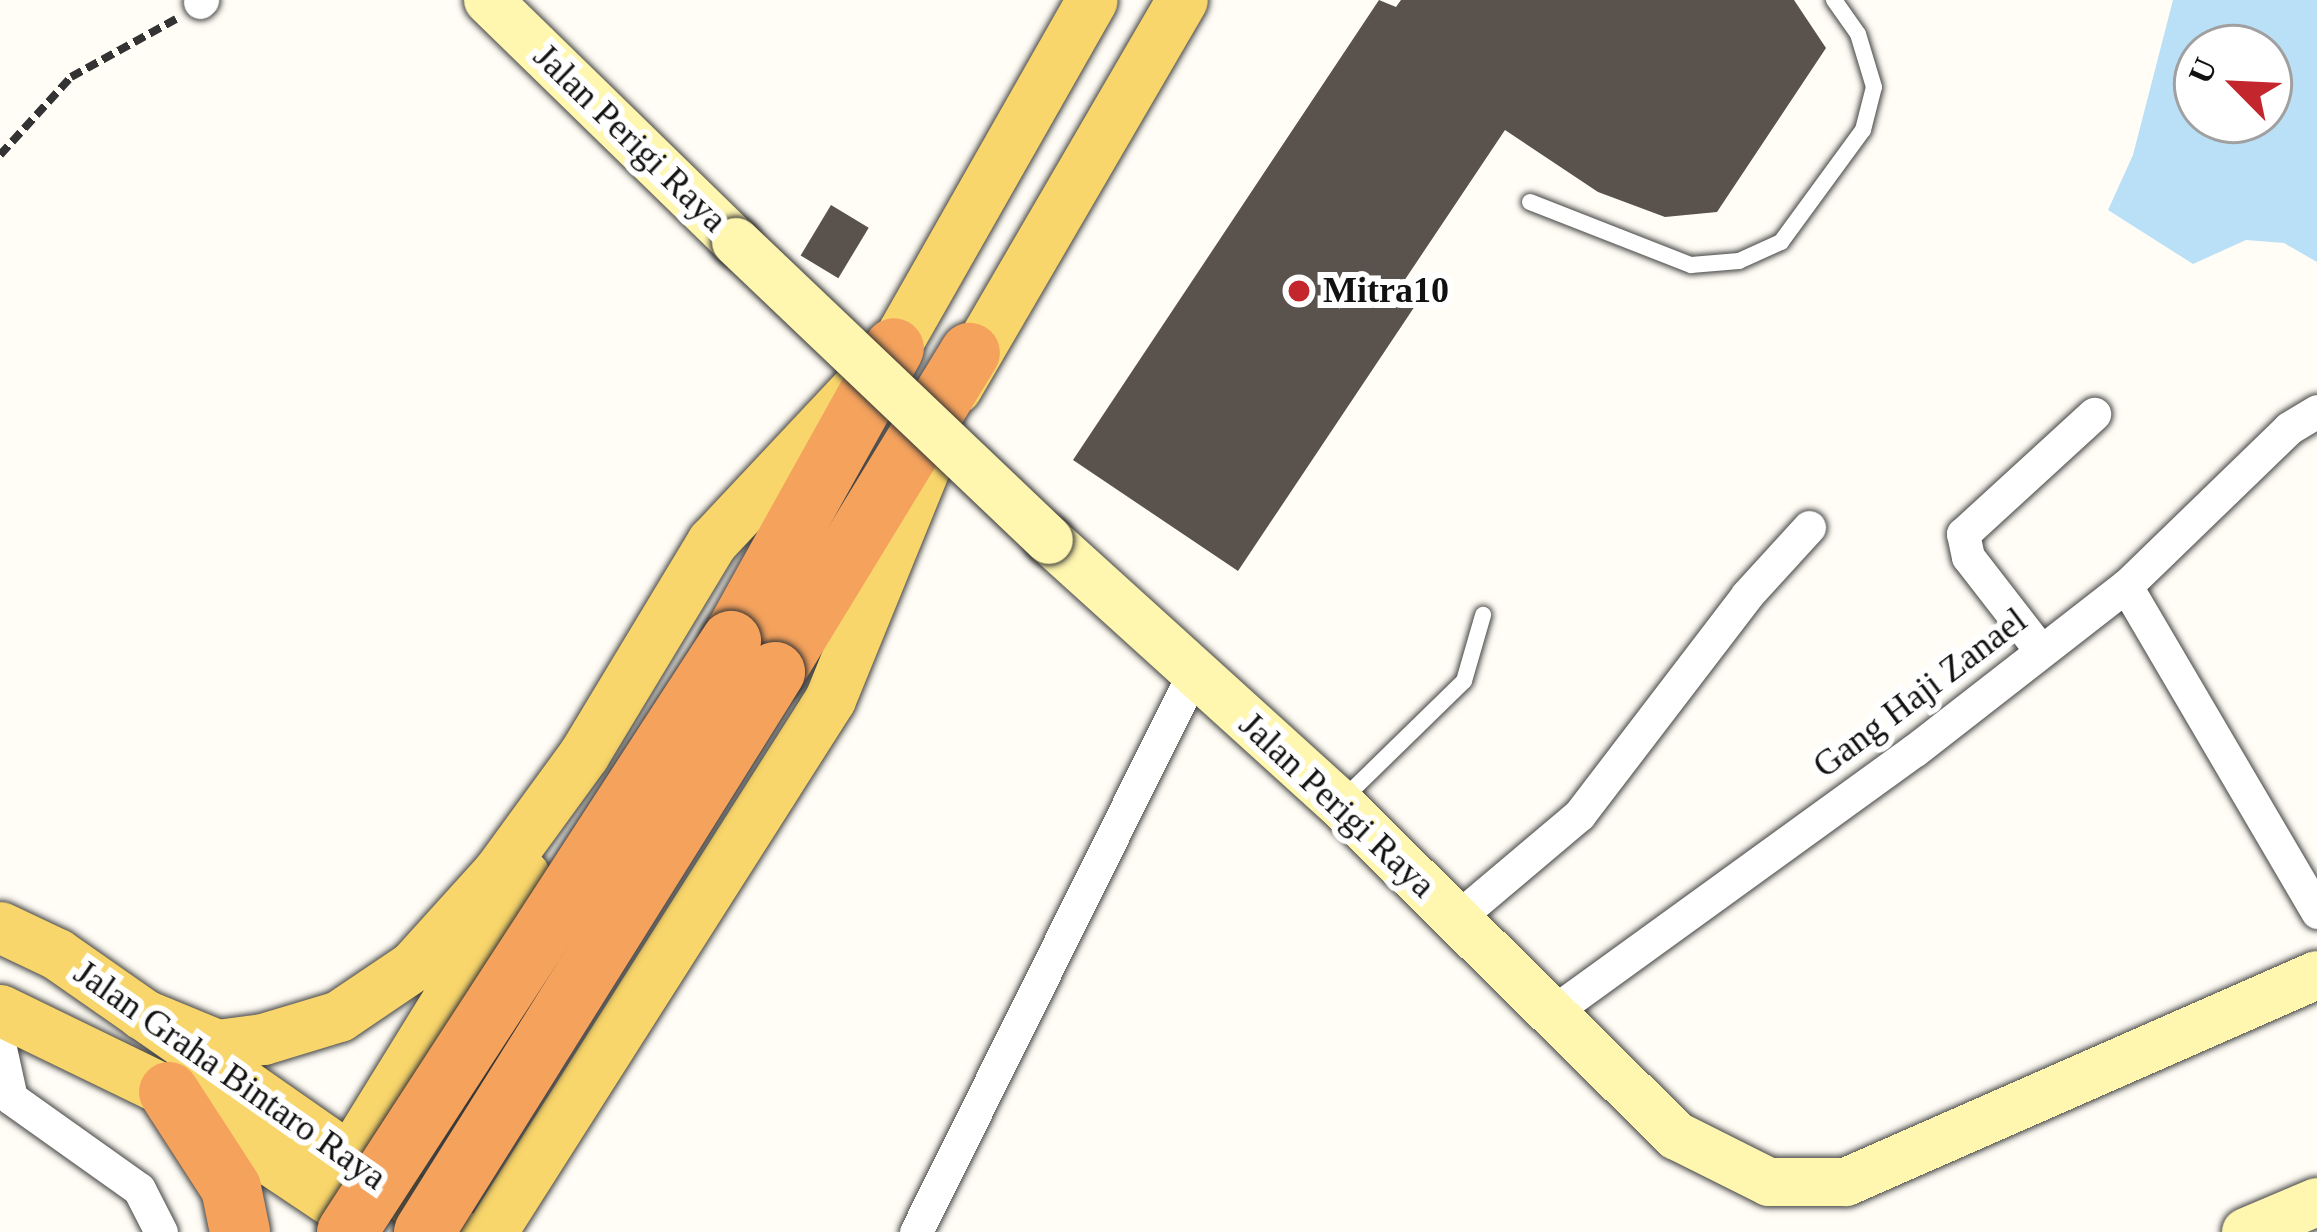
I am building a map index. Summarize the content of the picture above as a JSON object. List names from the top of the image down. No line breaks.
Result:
{"streets":{"main road":["Jalan Graha Bintaro Raya"],"street":["Jalan Perigi Raya","Gang Haji Zanael"]},"crossings":[["Jalan Perigi Raya","Gang Haji Zanael"]],"places":["Mitra10"],"north":"top left"}
